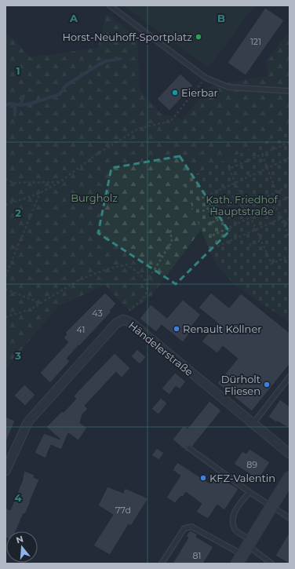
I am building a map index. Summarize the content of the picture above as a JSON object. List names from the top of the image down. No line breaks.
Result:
{"streets":{"street":["Händelerstraße"]},"parks":["Burgholz","Kath. Friedhof Hauptstraße"],"places":["Horst-Neuhoff-Sportplatz","Eierbar","Renault Köllner","Dürholt Fliesen","KFZ-Valentin"],"house_numbers":["121","43","41","89","77d","81"],"north":"top","grid":{"columns":["A","B"],"rows":["1","2","3","4"]}}
